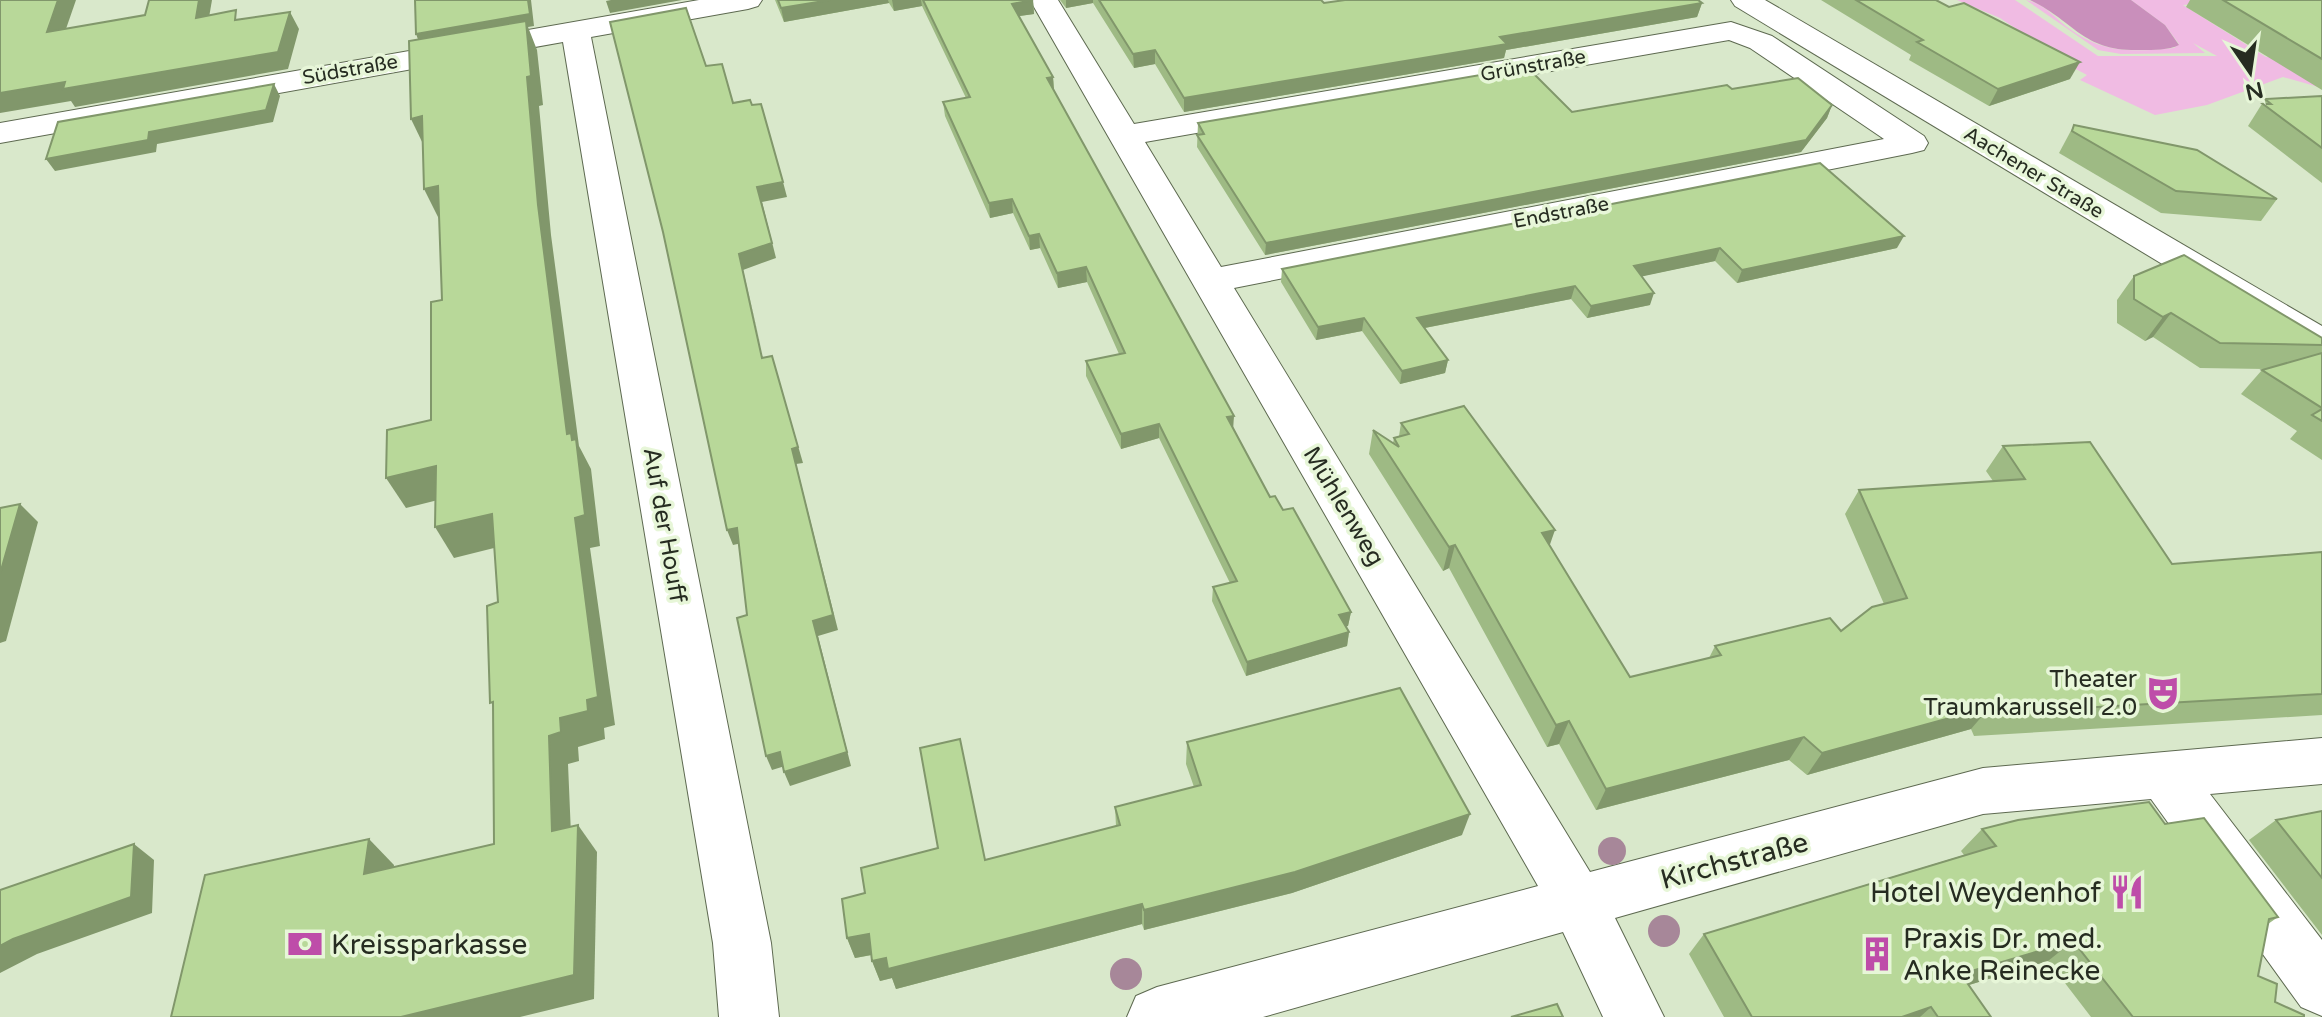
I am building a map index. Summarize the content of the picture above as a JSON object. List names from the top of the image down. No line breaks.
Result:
{"streets":{"street":["Grünstraße","Südstraße","Aachener Straße","Endstraße","Mühlenweg","Auf der Houff","Kirchstraße"]},"crossings":[["Grünstraße","Endstraße"],["Grünstraße","Mühlenweg"],["Südstraße","Auf der Houff"],["Endstraße","Mühlenweg"],["Mühlenweg","Kirchstraße"]],"places":{"theatre":["Theater Traumkarussell 2.0"],"restaurant":["Hotel Weydenhof"],"bank":["Kreissparkasse"],"building":["Praxis Dr. med. Anke Reinecke"]},"north":"bottom"}
